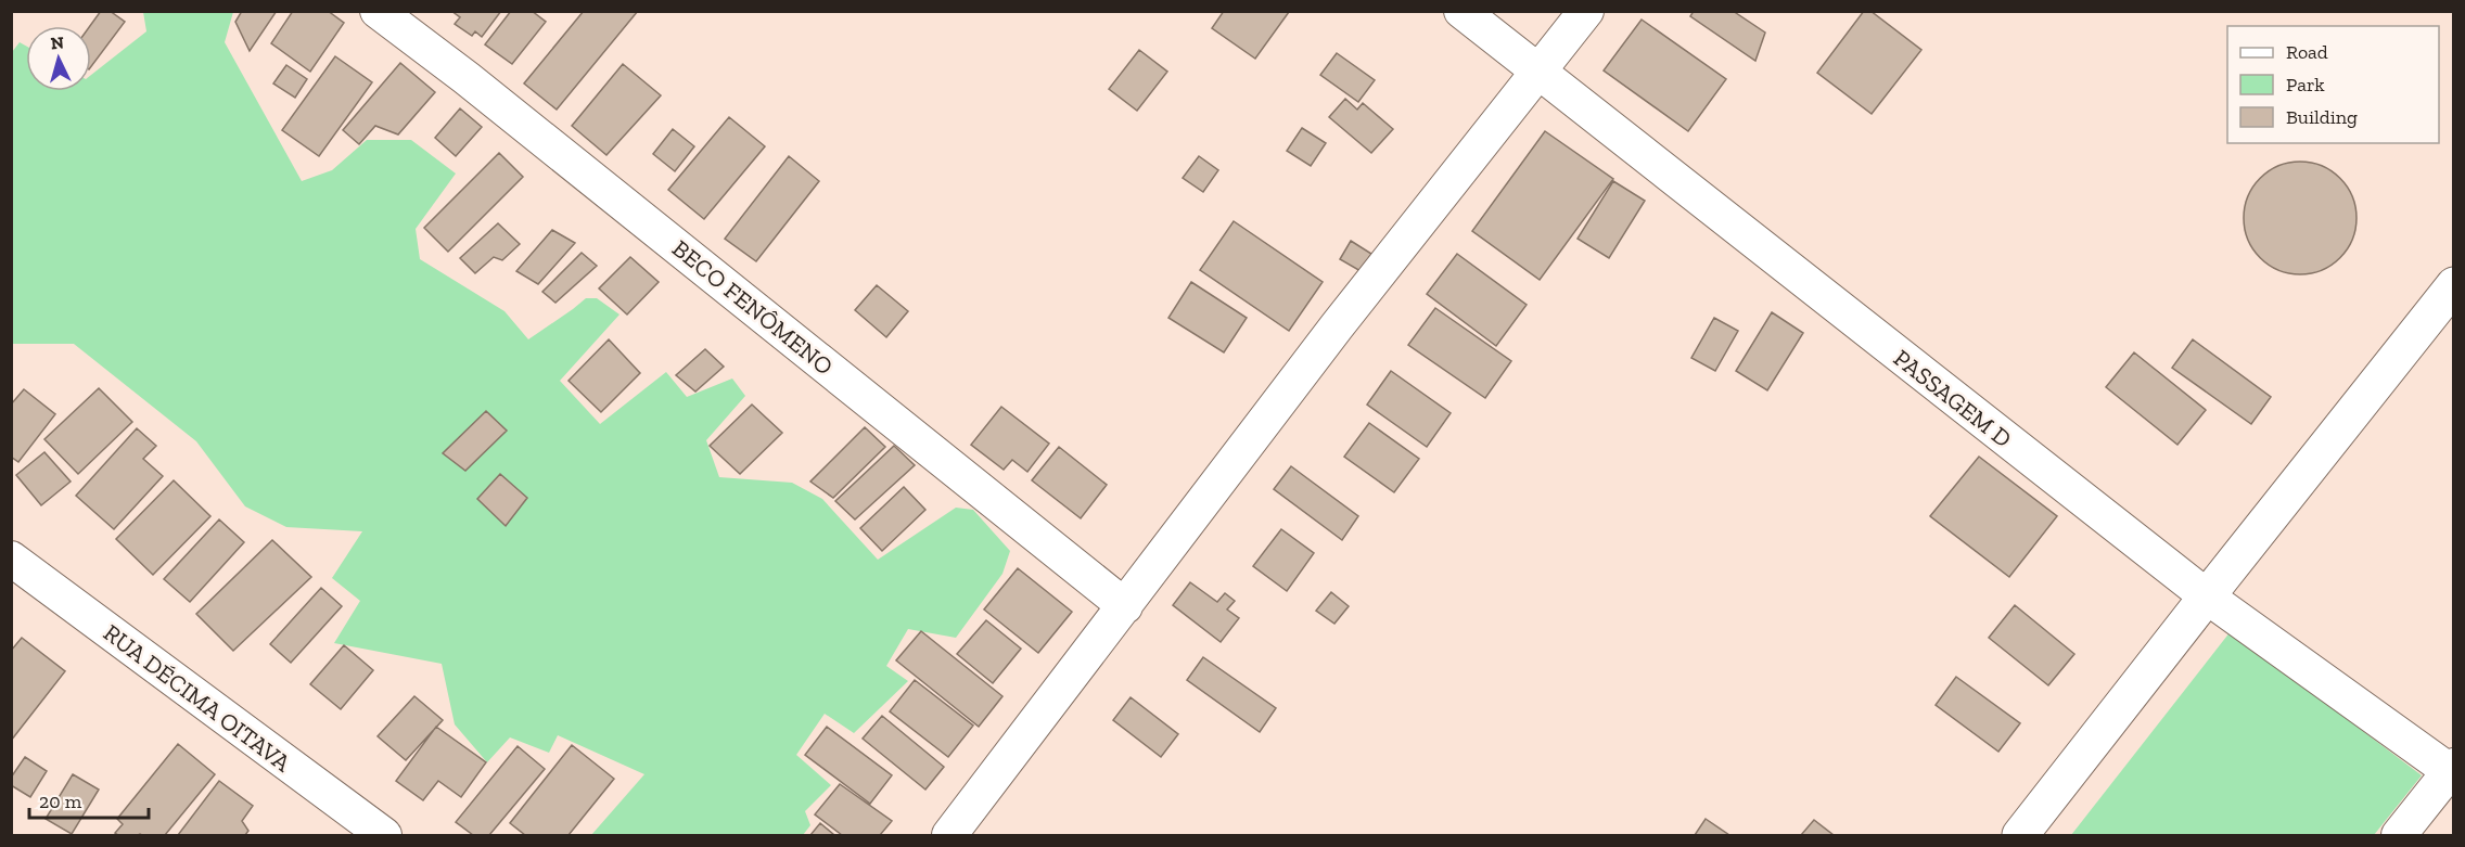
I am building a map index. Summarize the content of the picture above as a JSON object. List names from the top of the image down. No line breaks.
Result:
{"streets":{"street":["BECO FENÔMENO","PASSAGEM D","RUA DÉCIMA OITAVA"]},"legend":["Road","Park","Building"],"scale_bar":"20 m","north":"top"}
